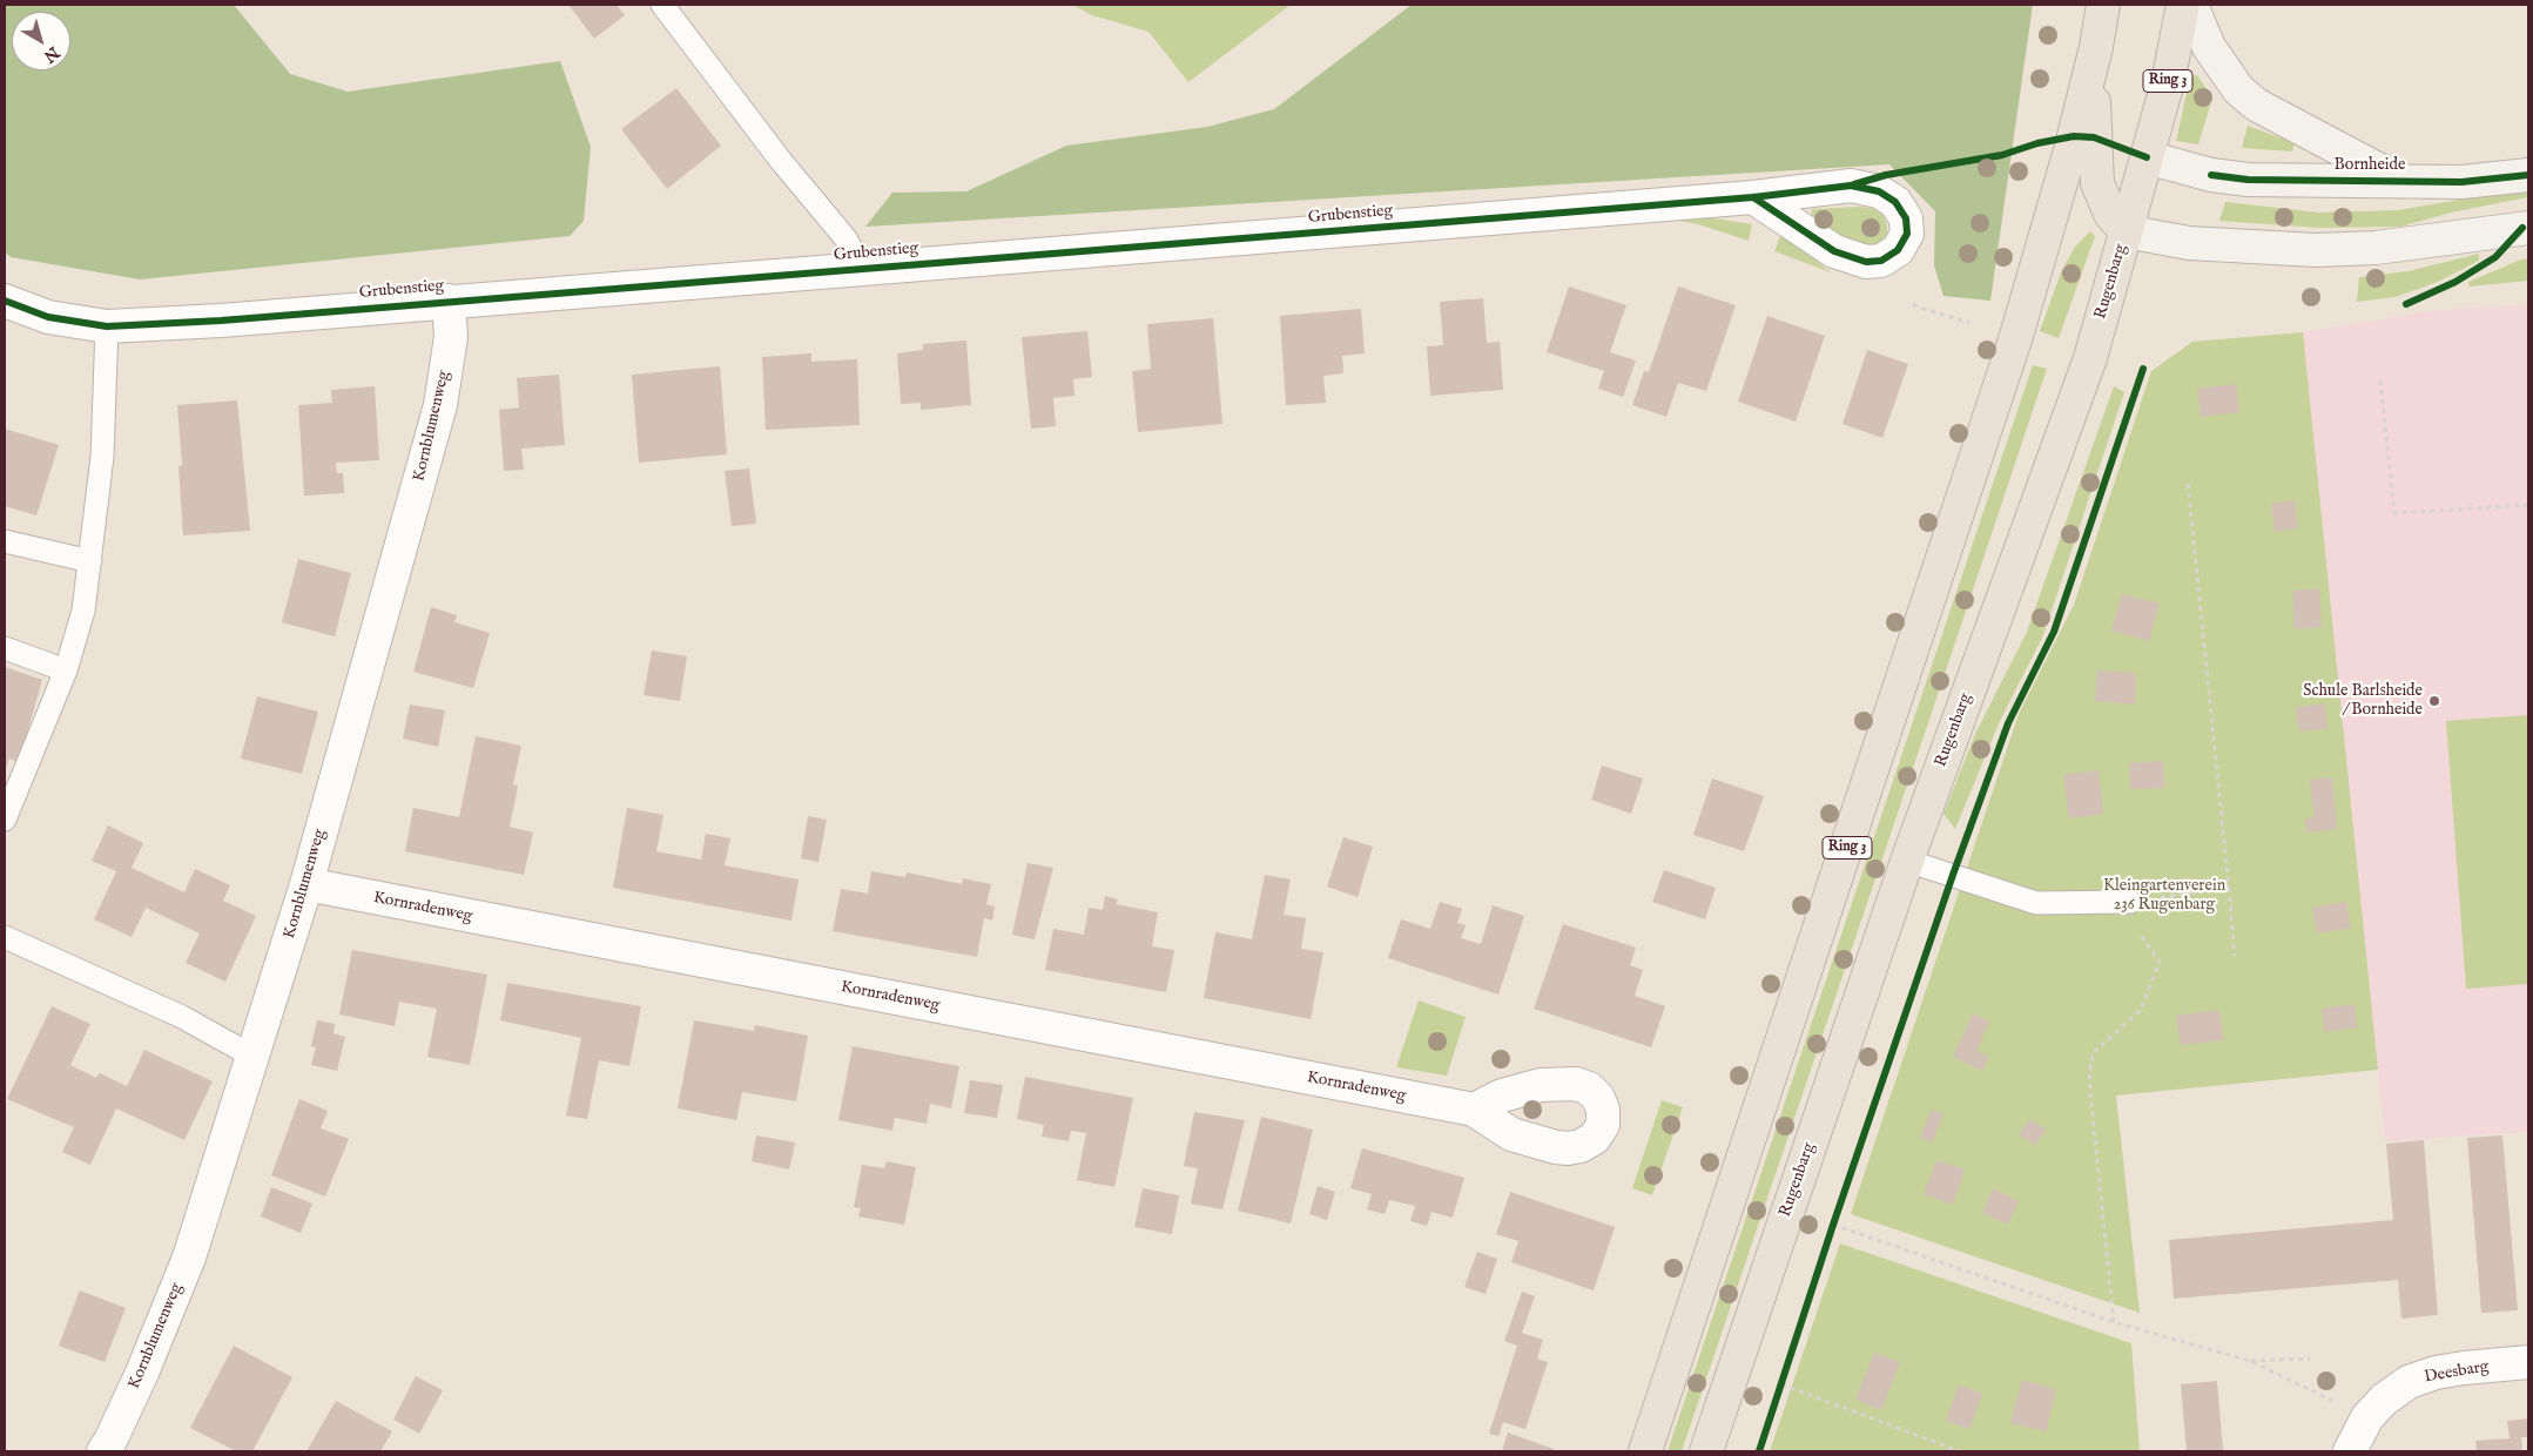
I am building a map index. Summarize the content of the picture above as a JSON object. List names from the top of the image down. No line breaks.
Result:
{"streets":{"main road":["Ring 3","Rugenbarg"],"street":["Bornheide","Grubenstieg","Kornblumenweg","Kornradenweg","Deesbarg"]},"crossings":[["Bornheide","Rugenbarg"],["Grubenstieg","Kornblumenweg"],["Kornblumenweg","Kornradenweg"]],"parks":["Kleingartenverein 236 Rugenbarg"],"places":["Schule Barlsheide / Bornheide"],"north":"bottom right"}
